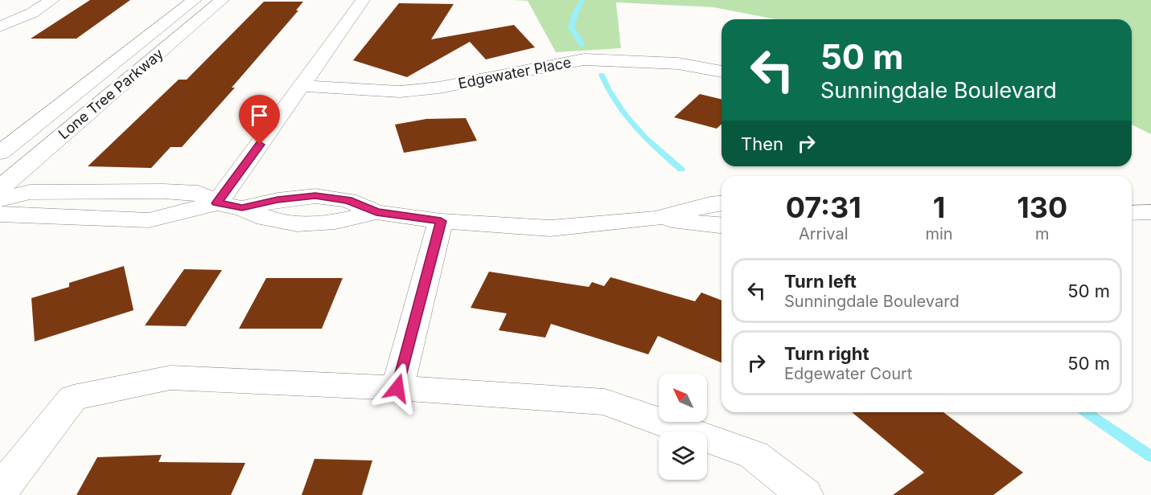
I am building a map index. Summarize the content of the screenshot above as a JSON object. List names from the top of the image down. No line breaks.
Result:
{"streets":{"street":["Edgewater Place","Lone Tree Parkway"]},"north":"top left","page":{"turn":["50 m","Sunningdale Boulevard"],"then":"Then","eta":["07:31","Arrival","1","min","130","m"],"list":[{"name":"Turn left","note":"Sunningdale Boulevard","value":"50 m"},{"name":"Turn right","note":"Edgewater Court","value":"50 m"}]}}
